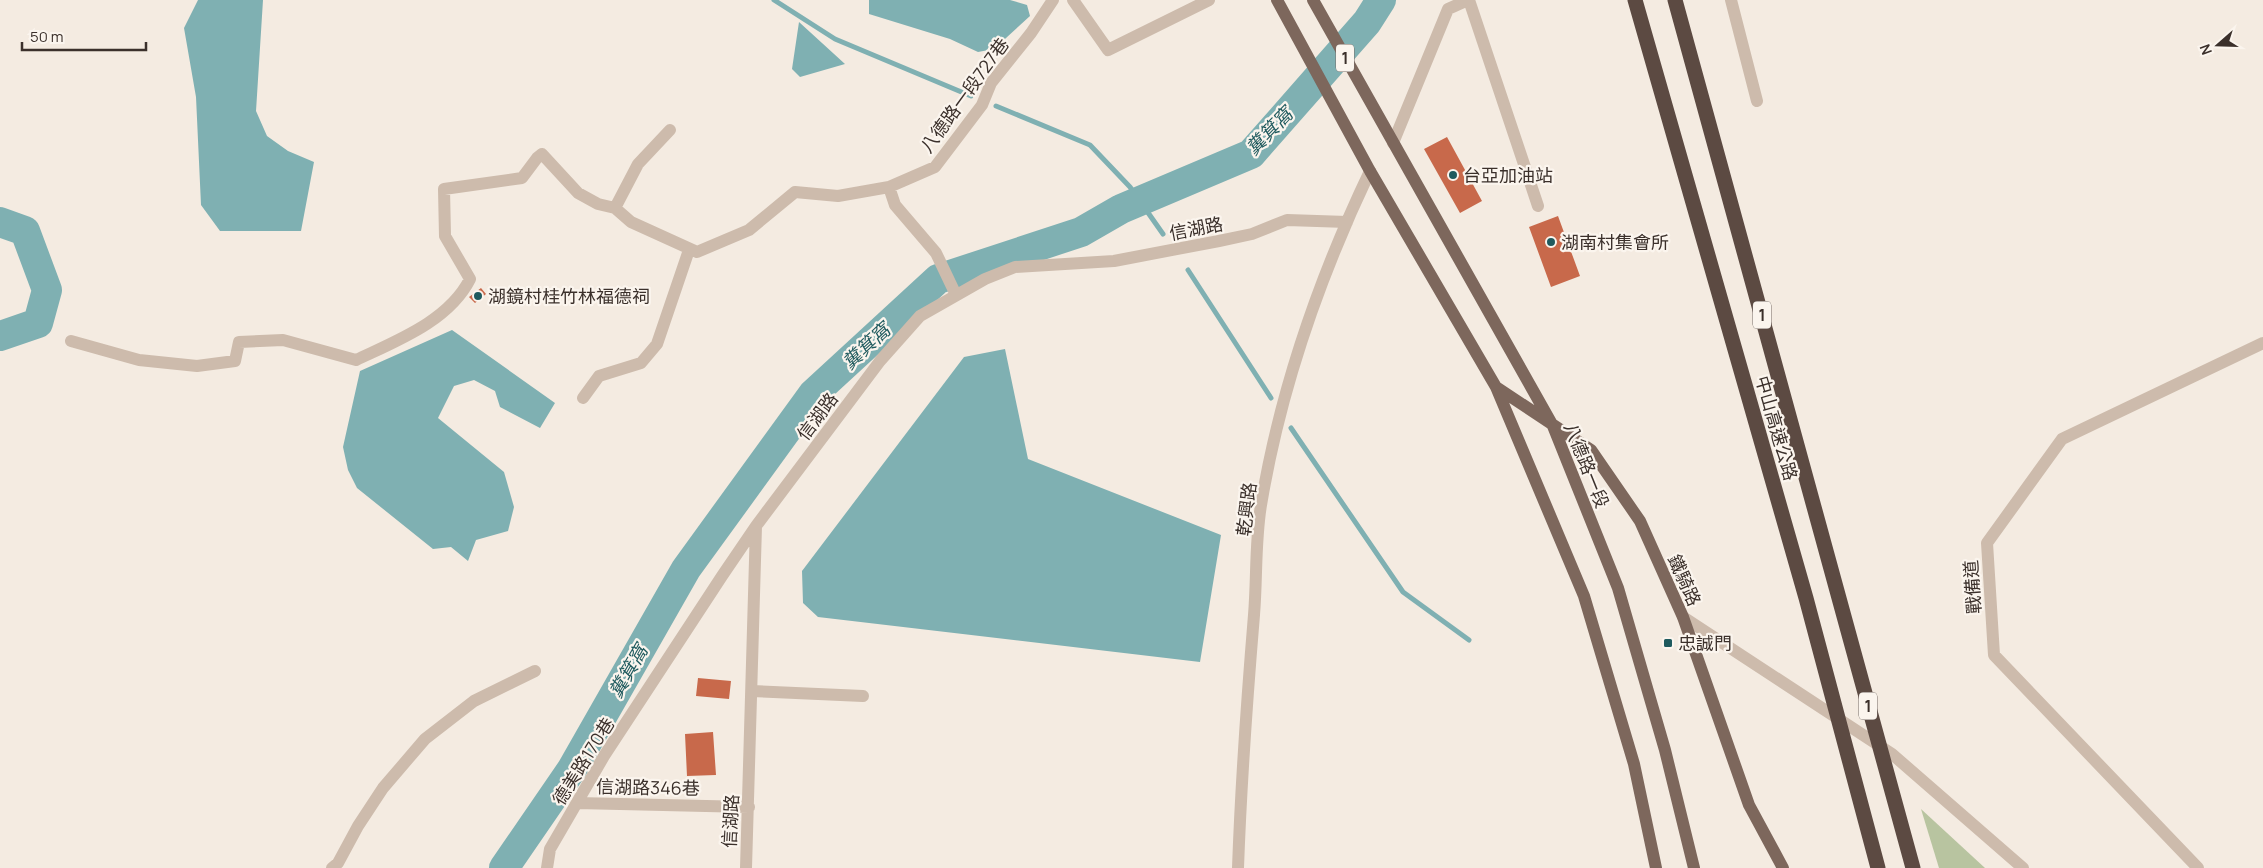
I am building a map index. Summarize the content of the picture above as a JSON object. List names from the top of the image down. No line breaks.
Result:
{"streets":{"highway":["1","中山高速公路"],"main road":["八德路一段","鐵騎路"],"street":["八德路一段727巷","信湖路","乾興路","戰備道","德美路170巷","信湖路346巷"]},"crossings":[["1","乾興路"],["1","鐵騎路"],["信湖路","乾興路"],["信湖路","德美路170巷"],["信湖路","信湖路346巷"],["八德路一段","鐵騎路"],["德美路170巷","信湖路346巷"]],"water":["糞箕窩"],"places":{"other":["台亞加油站","湖南村集會所","湖鏡村桂竹林福德祠"],"transit":["忠誠門"]},"scale_bar":"50 m","north":"left"}
